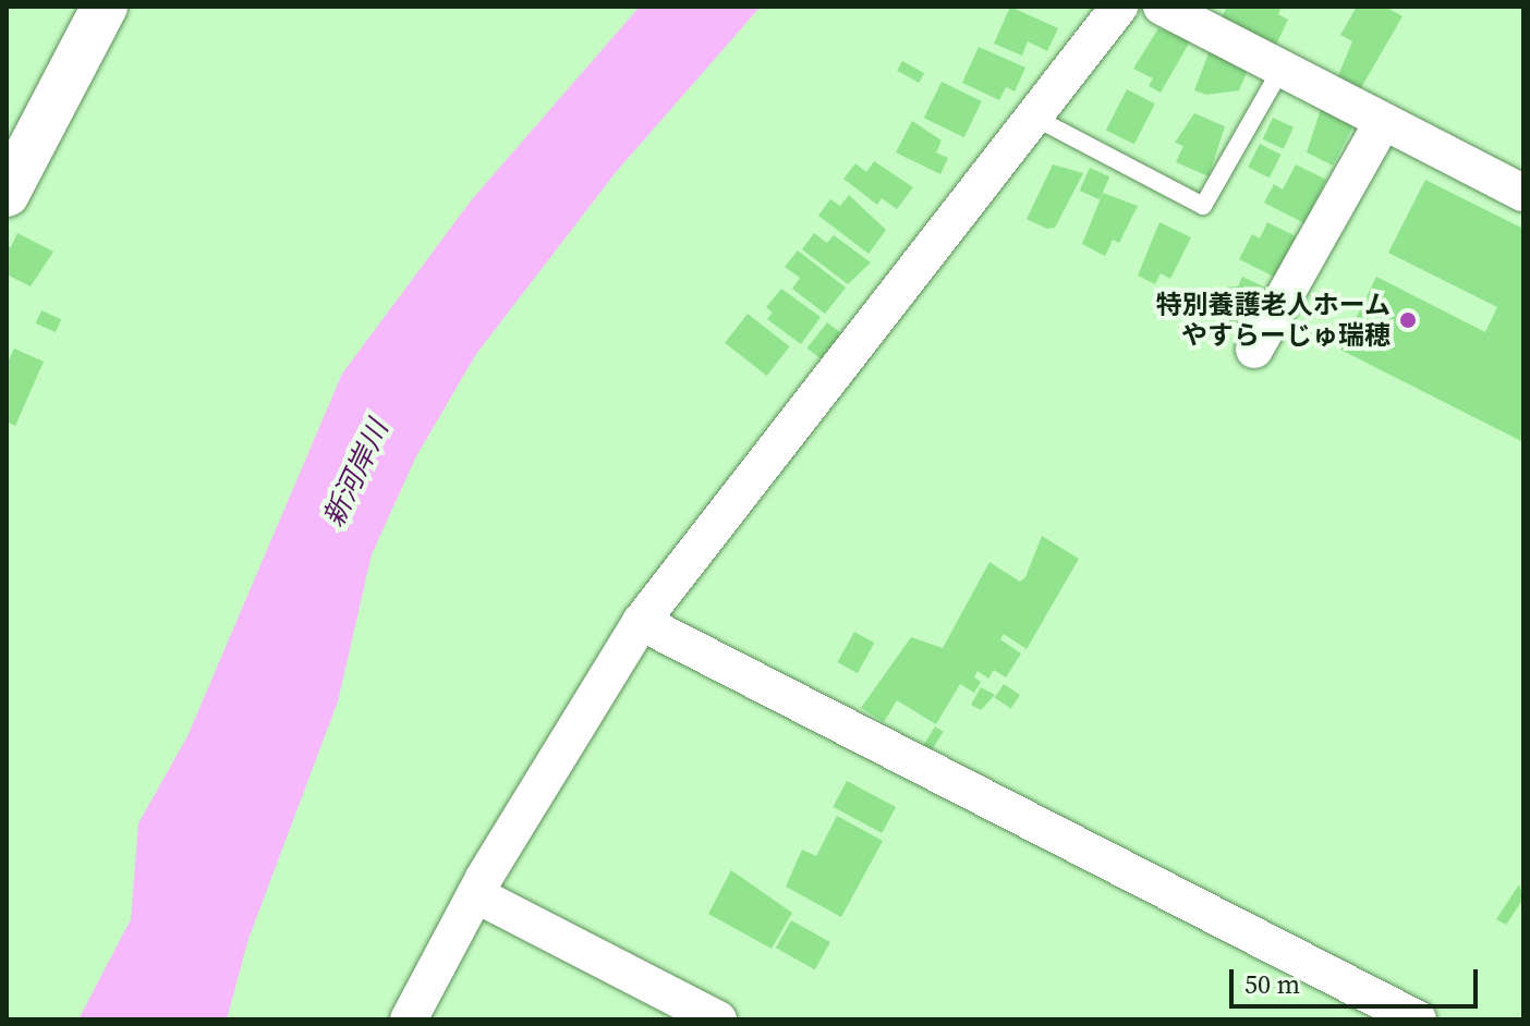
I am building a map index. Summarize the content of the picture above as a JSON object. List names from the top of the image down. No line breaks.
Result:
{"water":["新河岸川"],"places":["特別養護老人ホーム やすらーじゅ瑞穂"],"scale_bar":"50 m"}
